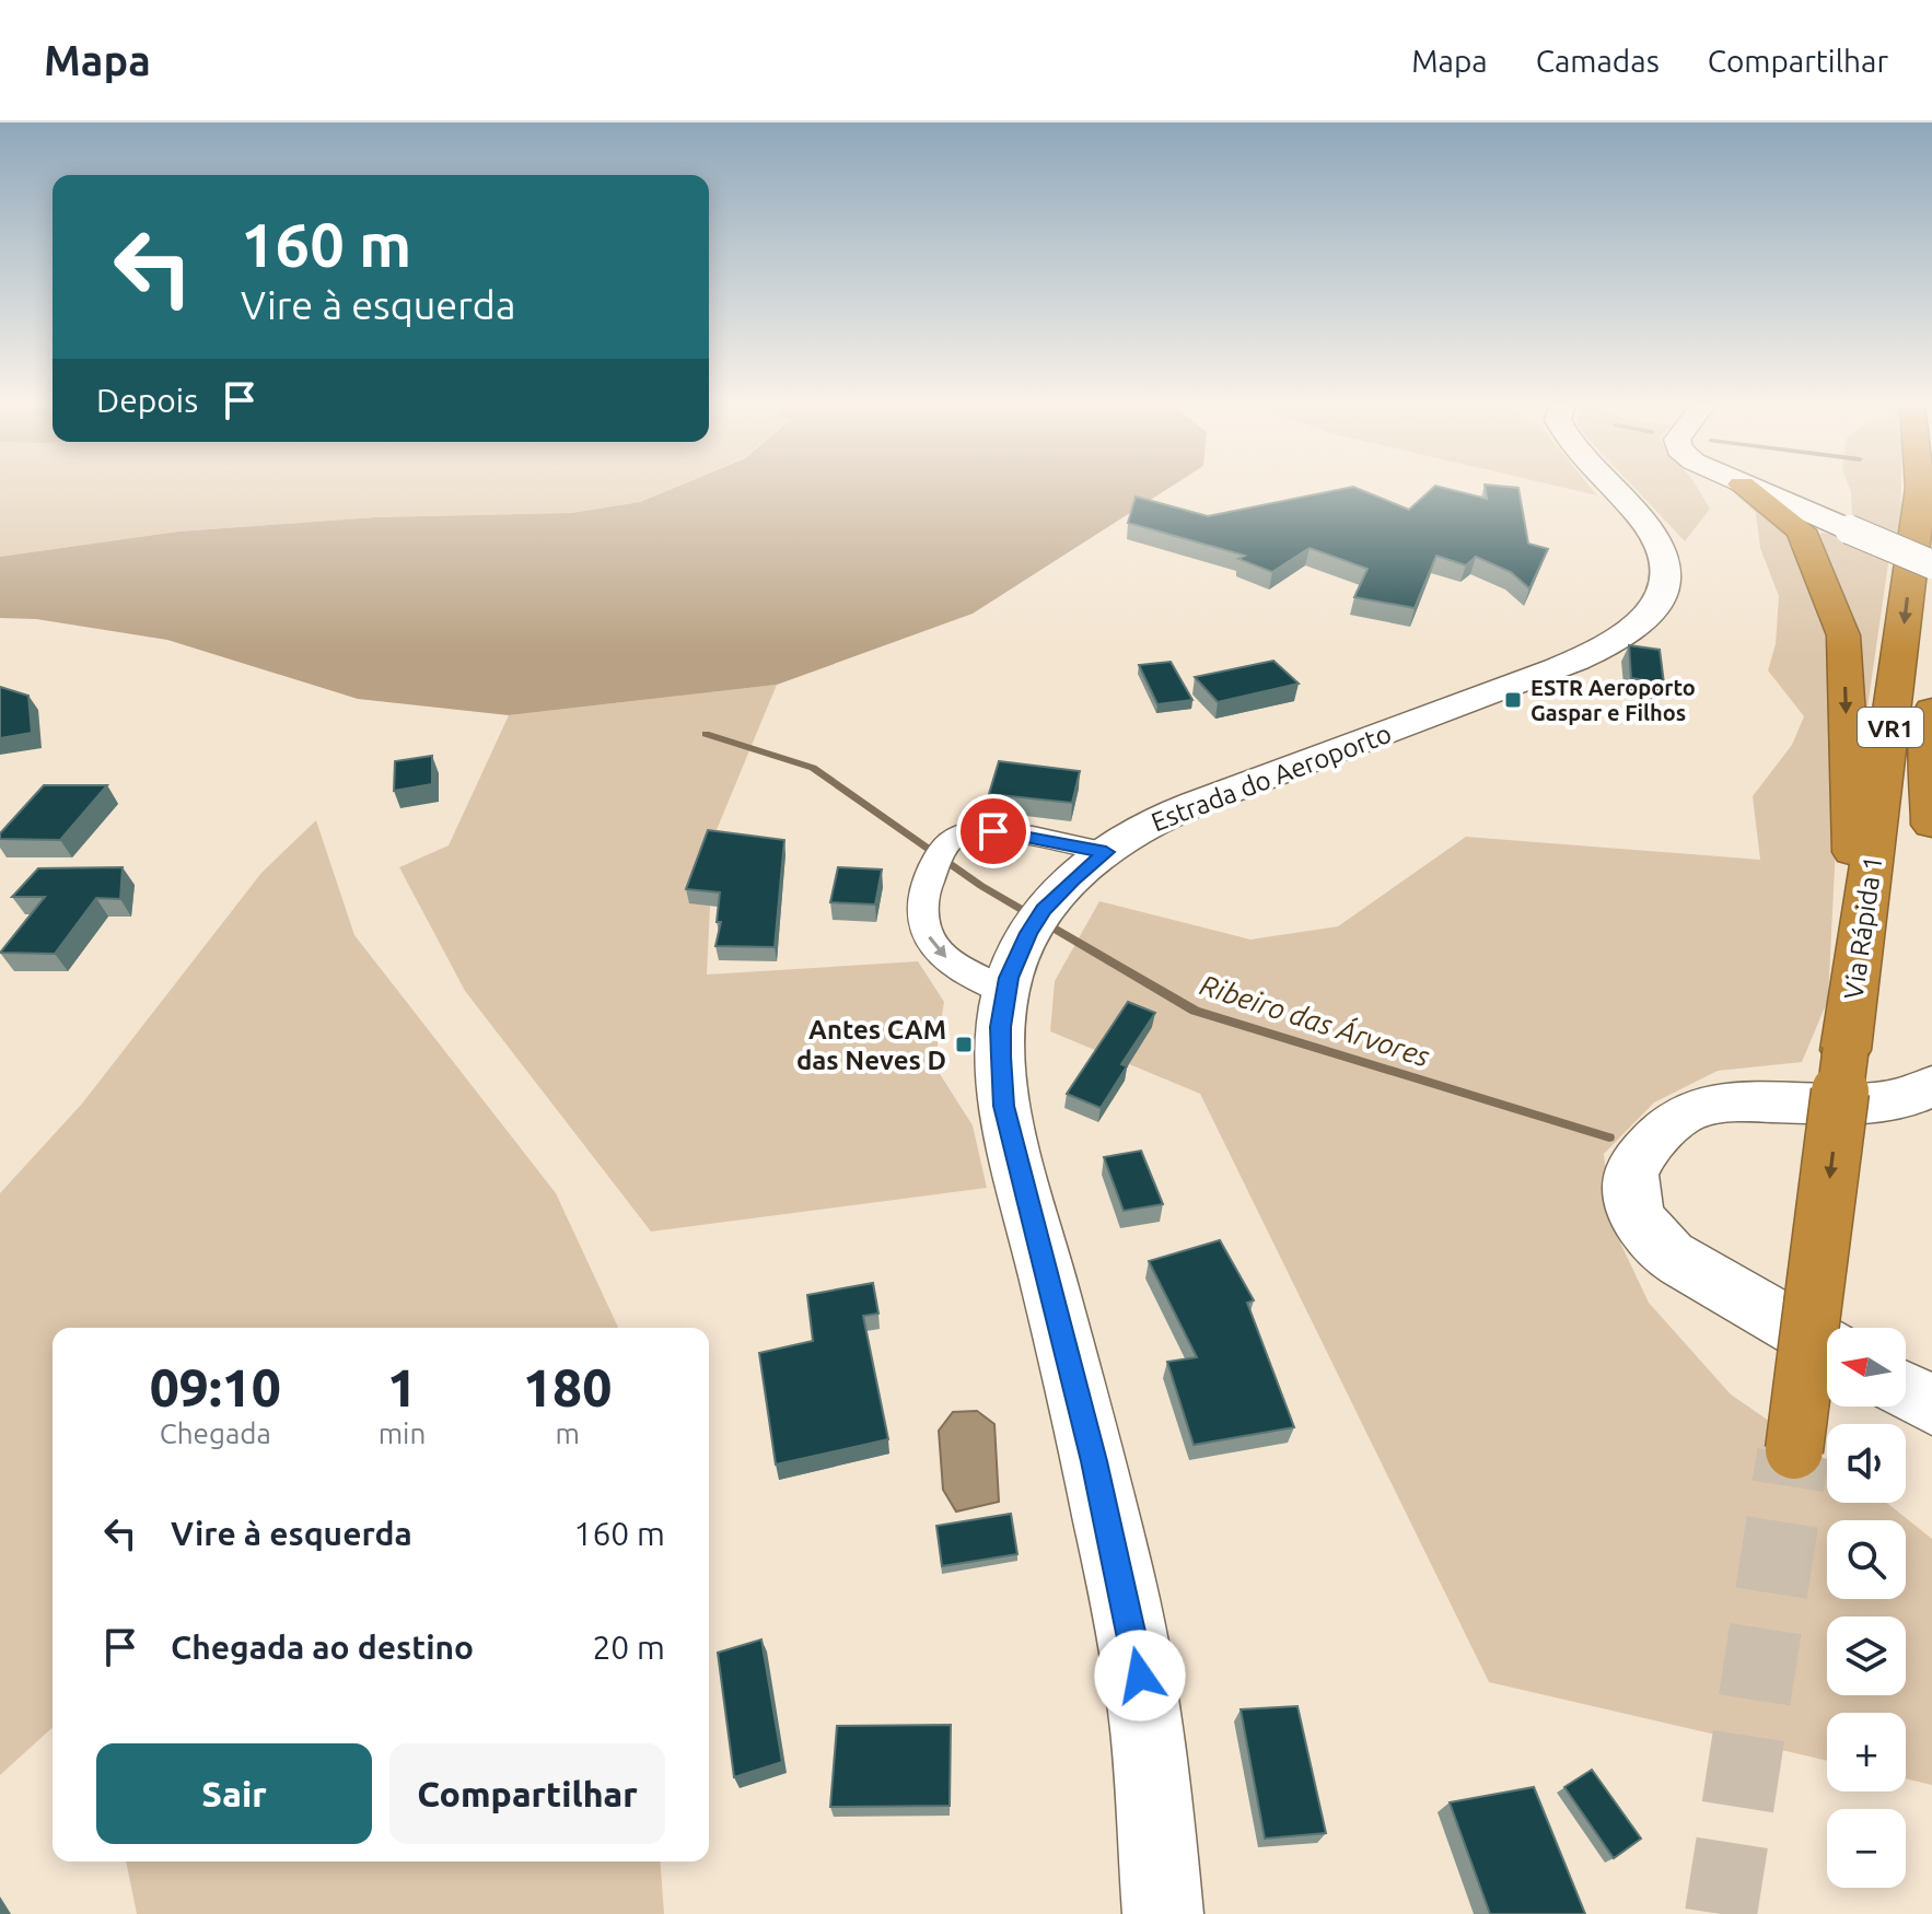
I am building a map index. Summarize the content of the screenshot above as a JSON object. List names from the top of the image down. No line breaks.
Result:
{"streets":{"highway":["VR1","Via Rápida 1"],"main road":["Estrada do Aeroporto"]},"water":["Ribeiro das Árvores"],"places":{"transit":["ESTR Aeroporto Gaspar e Filhos","Antes CAM das Neves D"]},"north":"left","page":{"header":"Mapa","nav":["Mapa","Camadas","Compartilhar"],"turn":["160 m","Vire à esquerda"],"then":"Depois","map_buttons":["+","−"],"eta":["09:10","Chegada","1","min","180","m"],"list":[{"name":"Vire à esquerda","value":"160 m"},{"name":"Chegada ao destino","value":"20 m"}],"buttons":["Sair","Compartilhar"]}}
